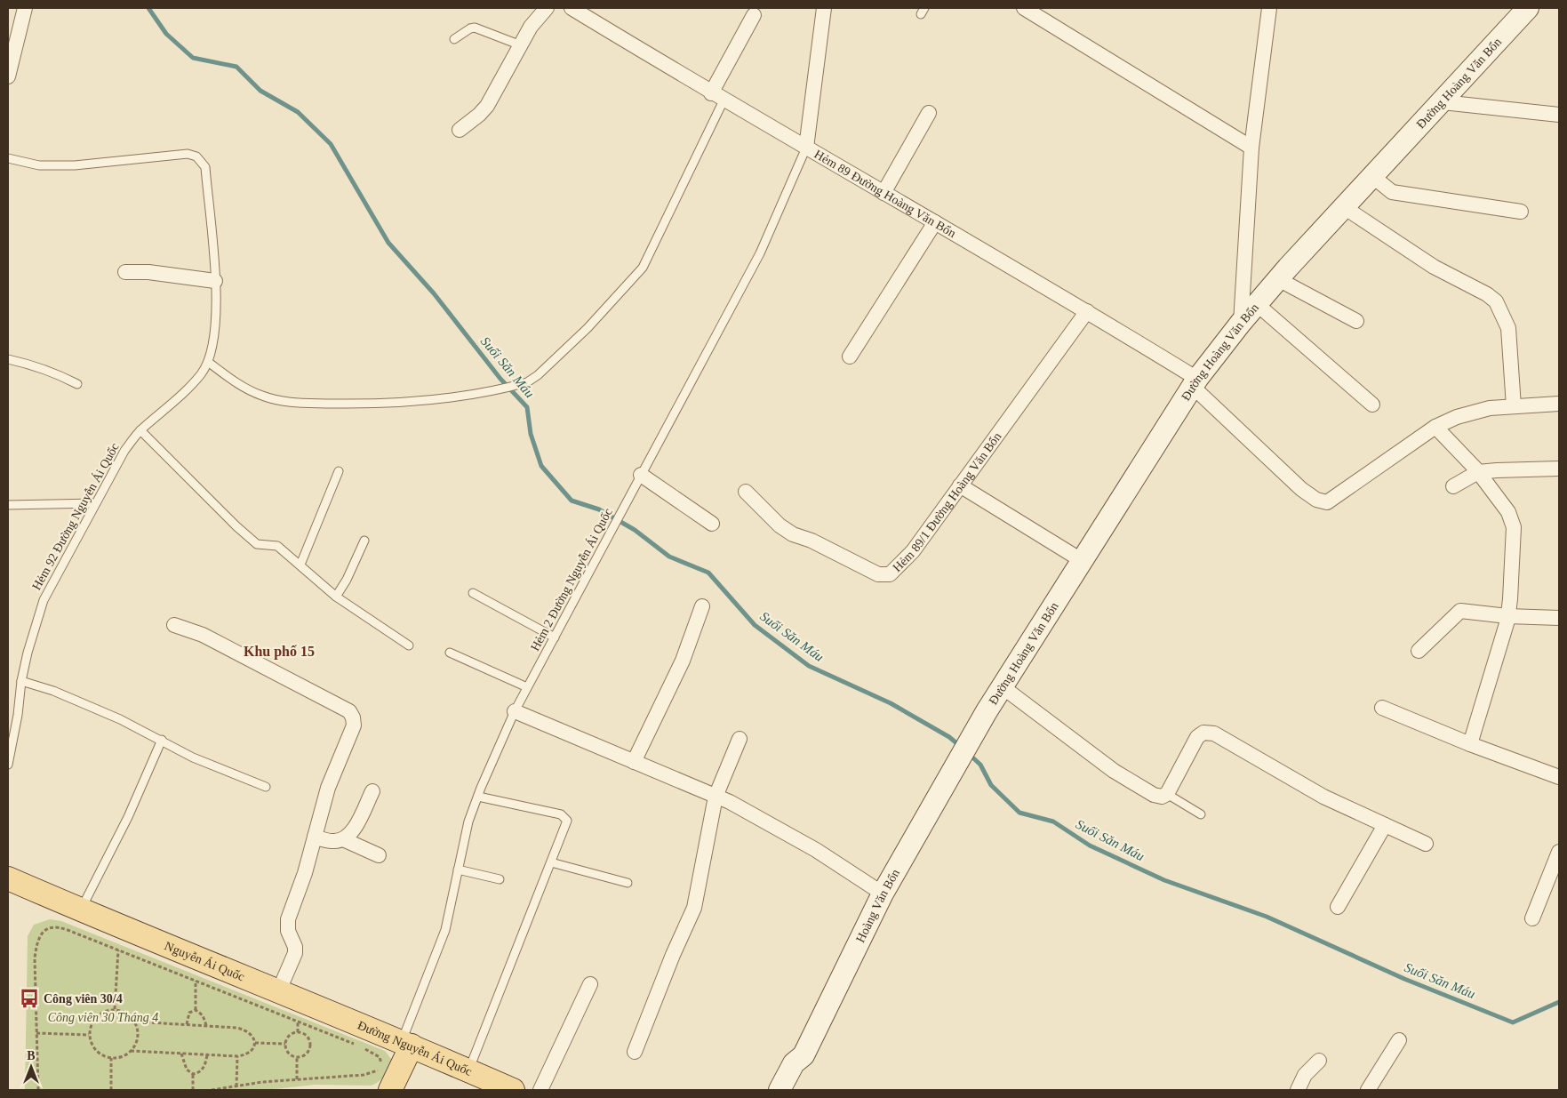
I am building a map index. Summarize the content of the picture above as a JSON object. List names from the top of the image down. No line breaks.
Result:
{"streets":{"main road":["Đường Hoàng Văn Bổn","Hoàng Văn Bổn","Nguyễn Ái Quốc","Đường Nguyễn Ái Quốc"],"street":["Hẻm 89 Đường Hoàng Văn Bổn","Hẻm 89/1 Đường Hoàng Văn Bổn"],"lane":["Hẻm 92 Đường Nguyễn Ái Quốc","Hẻm 2 Đường Nguyễn Ái Quốc"]},"crossings":[["Đường Hoàng Văn Bổn","Hẻm 89 Đường Hoàng Văn Bổn"],["Đường Hoàng Văn Bổn","Hoàng Văn Bổn"],["Hẻm 89 Đường Hoàng Văn Bổn","Hẻm 89/1 Đường Hoàng Văn Bổn"],["Hẻm 89 Đường Hoàng Văn Bổn","Hẻm 2 Đường Nguyễn Ái Quốc"],["Hẻm 2 Đường Nguyễn Ái Quốc","Đường Nguyễn Ái Quốc"],["Nguyễn Ái Quốc","Đường Nguyễn Ái Quốc"]],"districts":["Khu phố 15"],"water":["Suối Săn Máu"],"parks":["Công viên 30 Tháng 4"],"places":{"bus stop":["Công viên 30/4"]},"north":"top"}
